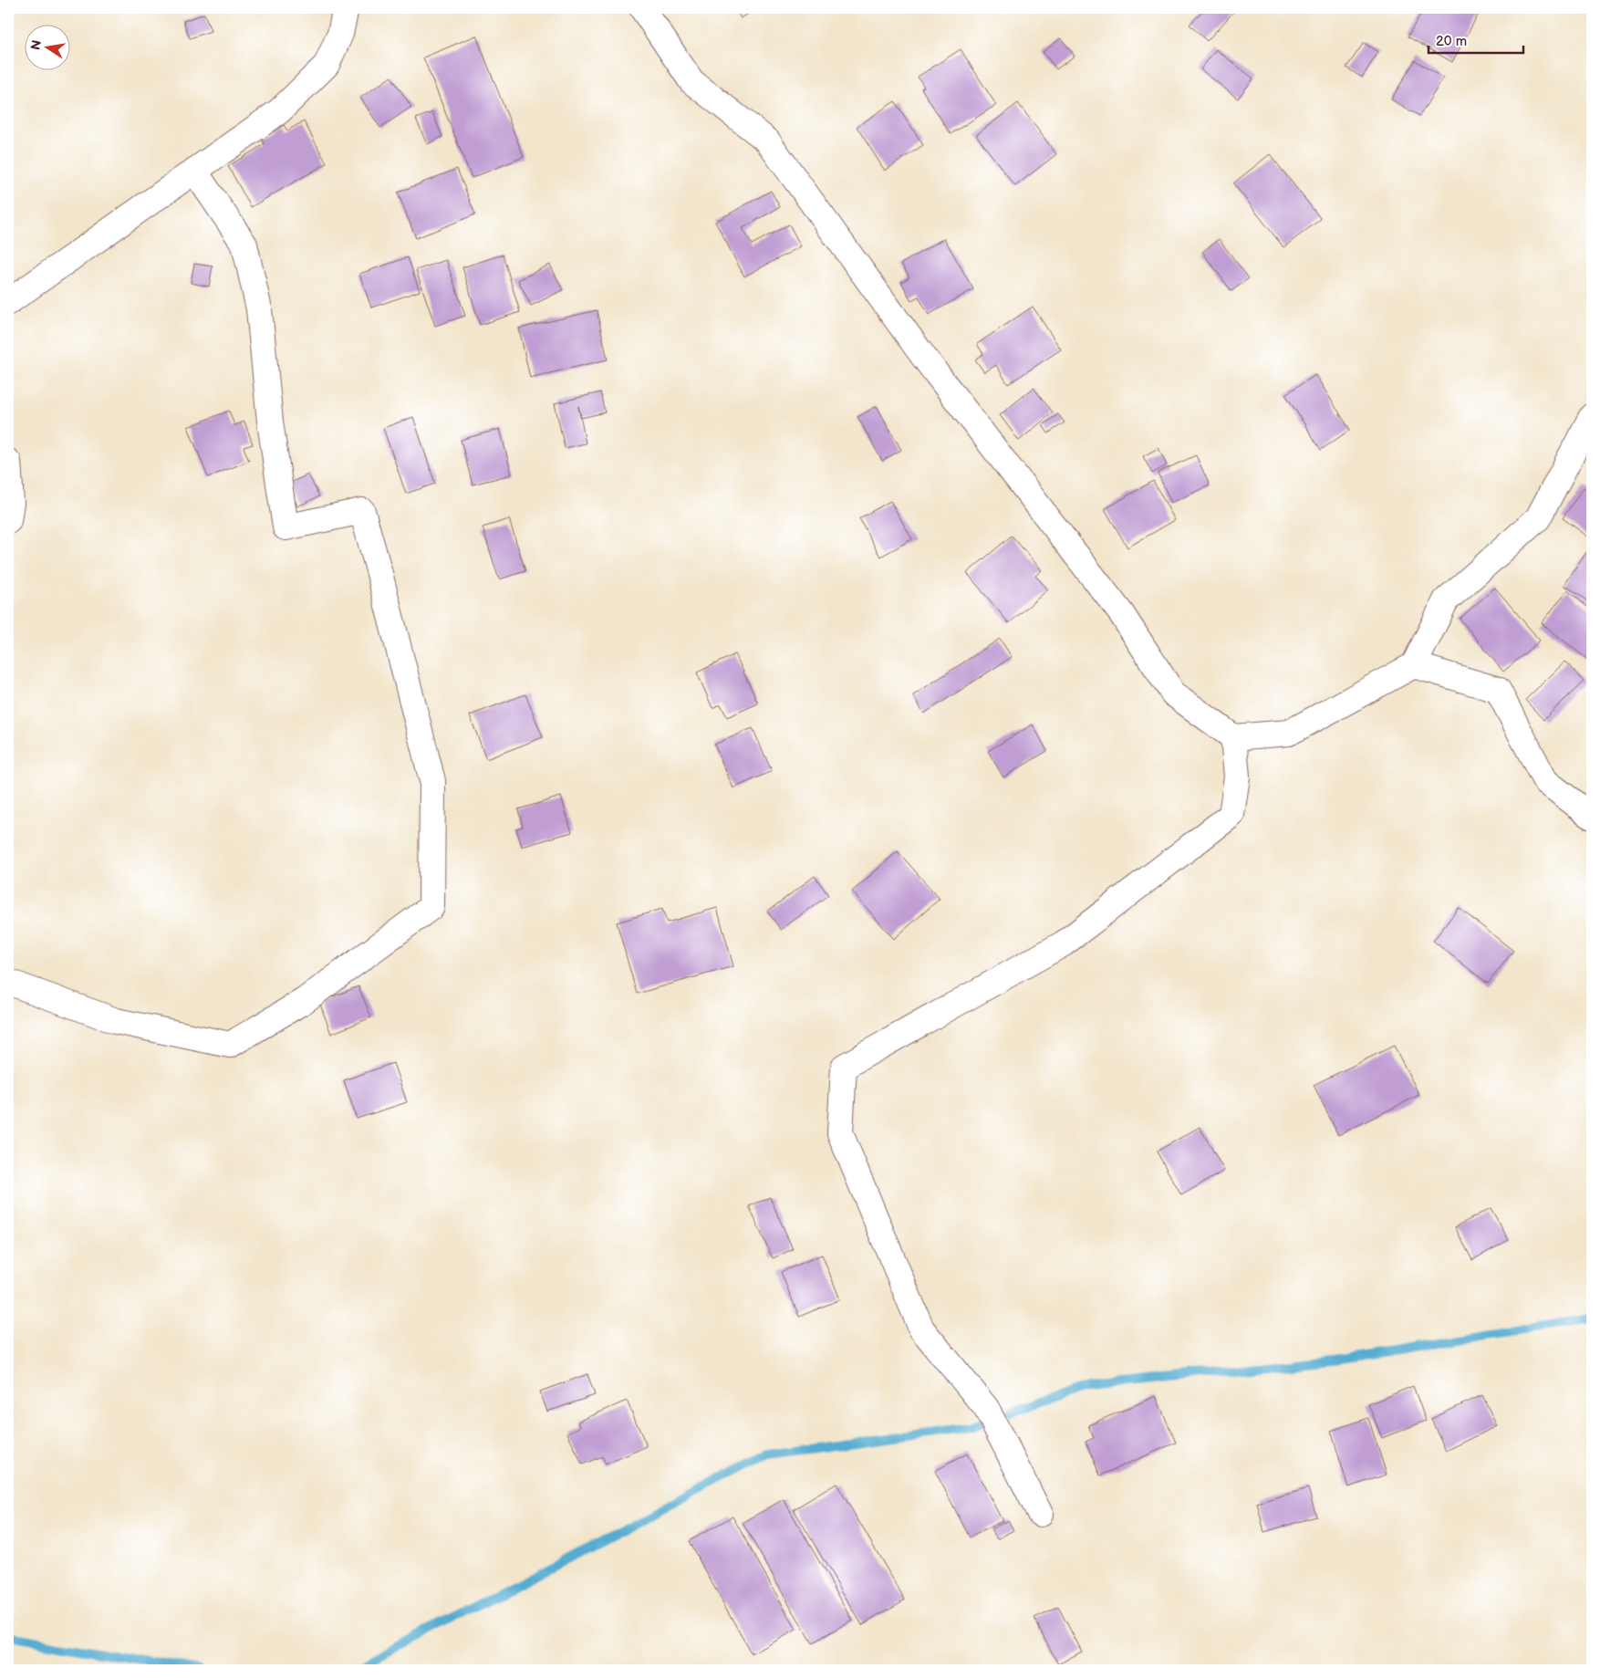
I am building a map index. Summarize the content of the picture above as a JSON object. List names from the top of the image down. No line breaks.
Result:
{"scale_bar":"20 m","north":"left"}
